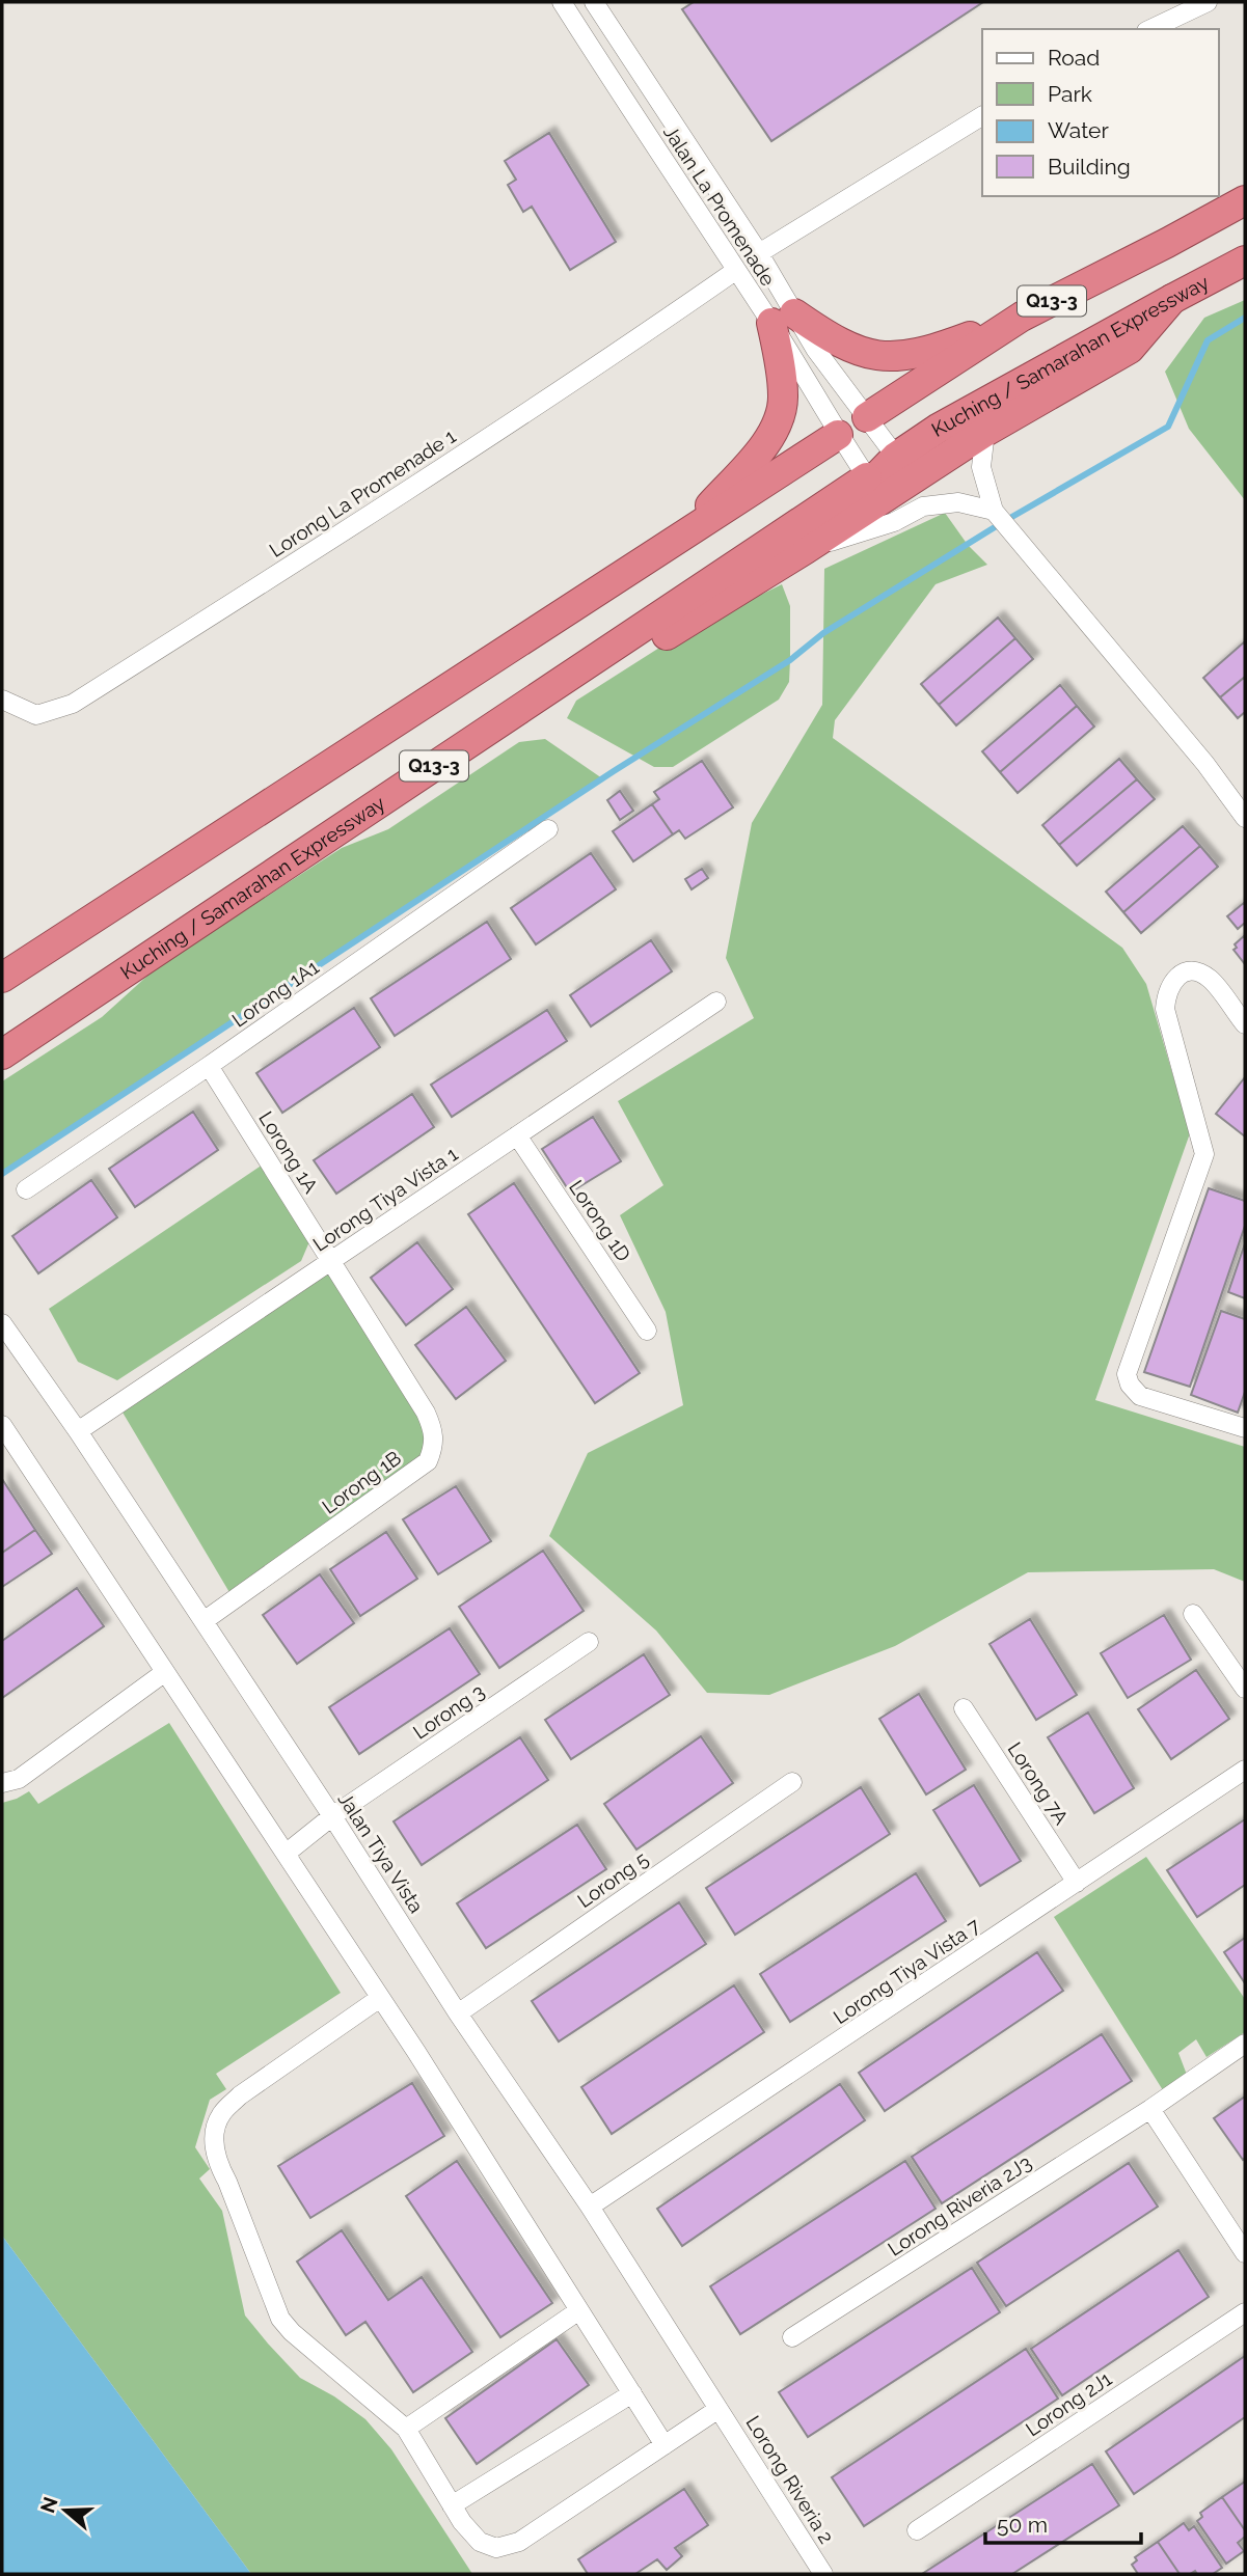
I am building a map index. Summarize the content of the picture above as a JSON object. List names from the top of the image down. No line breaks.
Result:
{"streets":{"highway":["Q13-3","Kuching / Samarahan Expressway"],"street":["Jalan La Promenade","Lorong La Promenade 1","Lorong 1A1","Lorong 1A","Lorong Tiya Vista 1","Lorong 1D","Lorong 1B","Lorong 3","Lorong 7A","Jalan Tiya Vista","Lorong 5","Lorong Tiya Vista 7","Lorong Riveria 2J3","Lorong 2J1","Lorong Riveria 2"]},"crossings":[["Jalan La Promenade","Q13-3"],["Jalan La Promenade","Kuching / Samarahan Expressway"],["Jalan La Promenade","Lorong La Promenade 1"],["Lorong 1A1","Lorong 1A"],["Lorong 1A","Lorong Tiya Vista 1"],["Lorong 1A","Lorong 1B"],["Lorong Tiya Vista 1","Lorong 1D"],["Lorong Tiya Vista 1","Lorong 1B"],["Lorong Tiya Vista 1","Jalan Tiya Vista"],["Lorong 1B","Jalan Tiya Vista"],["Lorong 3","Jalan Tiya Vista"],["Lorong 7A","Lorong Tiya Vista 7"],["Jalan Tiya Vista","Lorong 5"],["Jalan Tiya Vista","Lorong Tiya Vista 7"],["Jalan Tiya Vista","Lorong Riveria 2"]],"legend":["Road","Park","Water","Building"],"scale_bar":"50 m","north":"left"}
